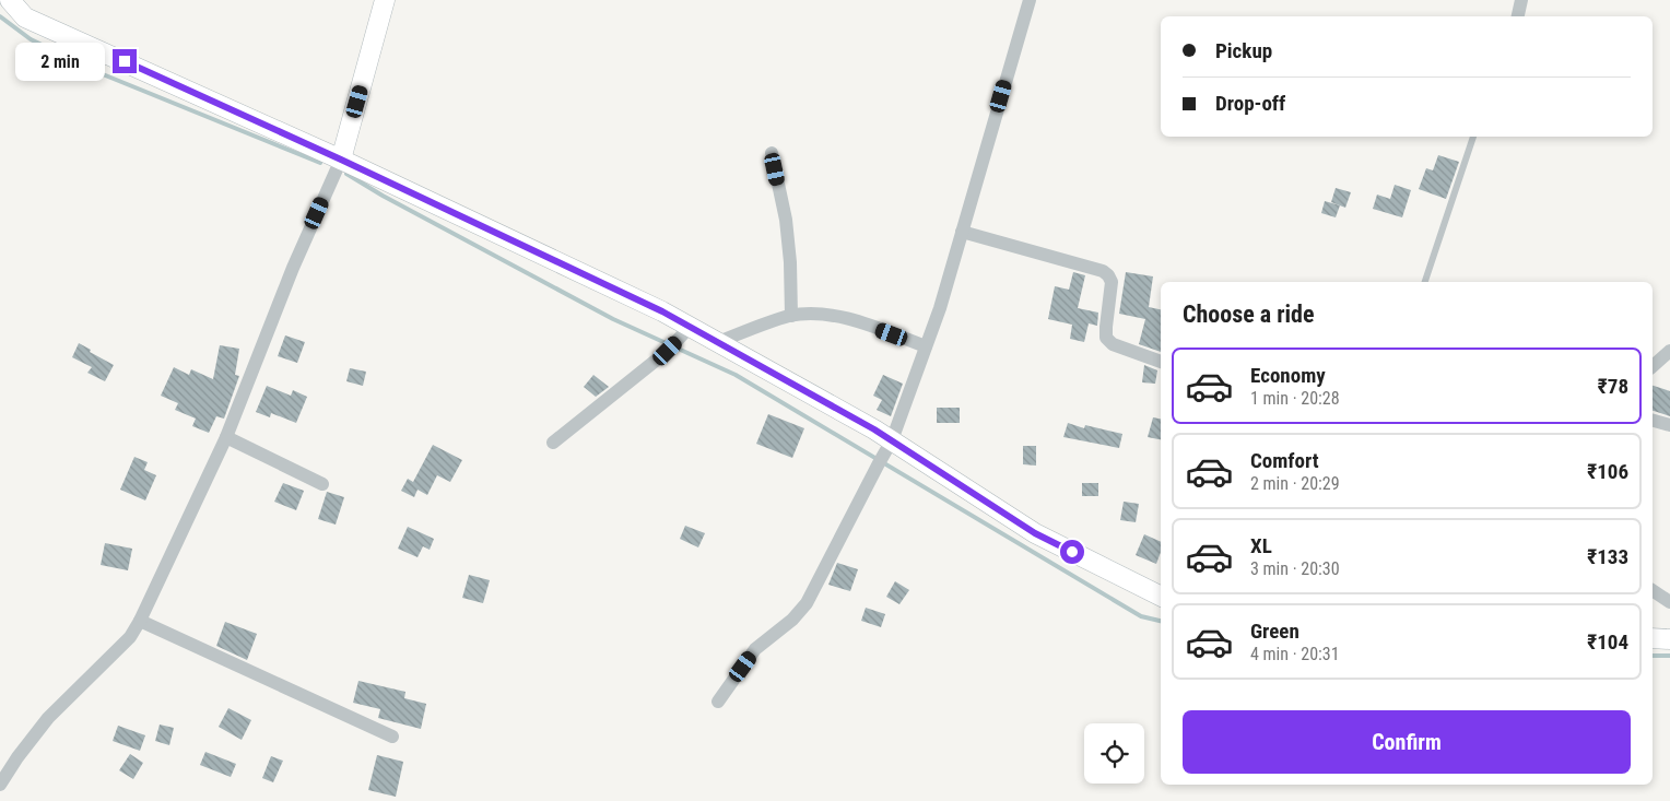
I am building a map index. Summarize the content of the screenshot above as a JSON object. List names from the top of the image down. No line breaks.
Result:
{"page":{"banner":["Pickup","Drop-off"],"bubble":"2 min","heading":"Choose a ride","list":[{"name":"Economy","note":"1 min · 20:28","value":"₹78"},{"name":"Comfort","note":"2 min · 20:29","value":"₹106"},{"name":"XL","note":"3 min · 20:30","value":"₹133"},{"name":"Green","note":"4 min · 20:31","value":"₹104"}],"buttons":"Confirm"}}
